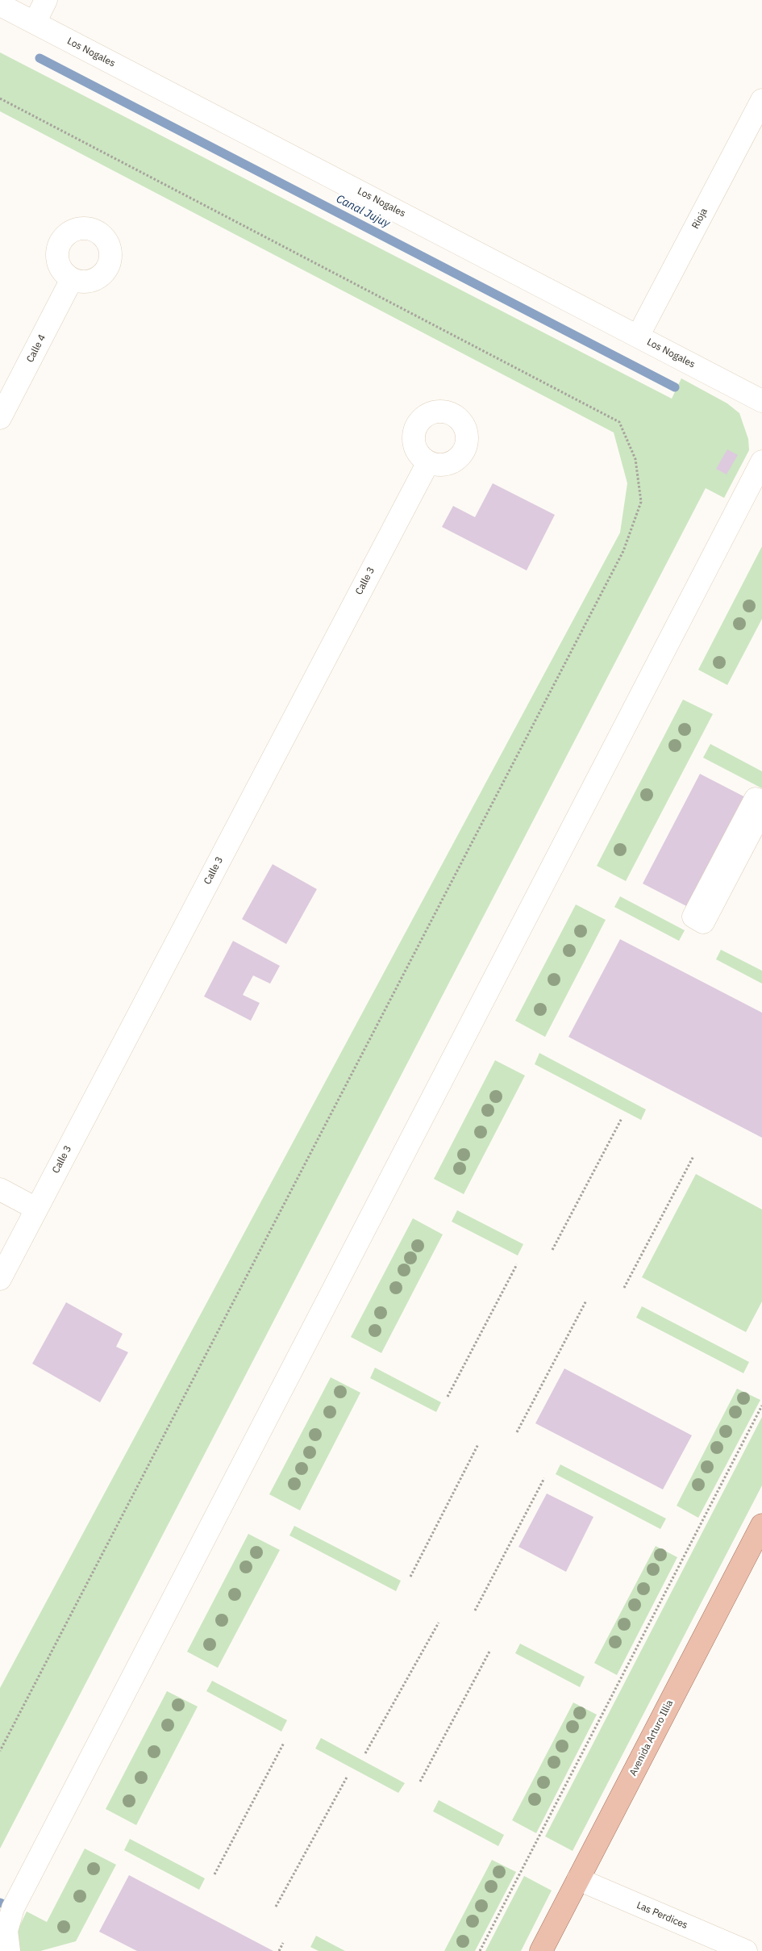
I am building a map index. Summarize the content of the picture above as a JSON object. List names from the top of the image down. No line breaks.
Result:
{"streets":{"main road":["Avenida Arturo Illia"],"street":["Los Nogales","Rioja","Calle 4","Calle 3","Las Perdices"]},"crossings":[["Los Nogales","Rioja"],["Avenida Arturo Illia","Las Perdices"]],"water":["Canal Jujuy"]}
